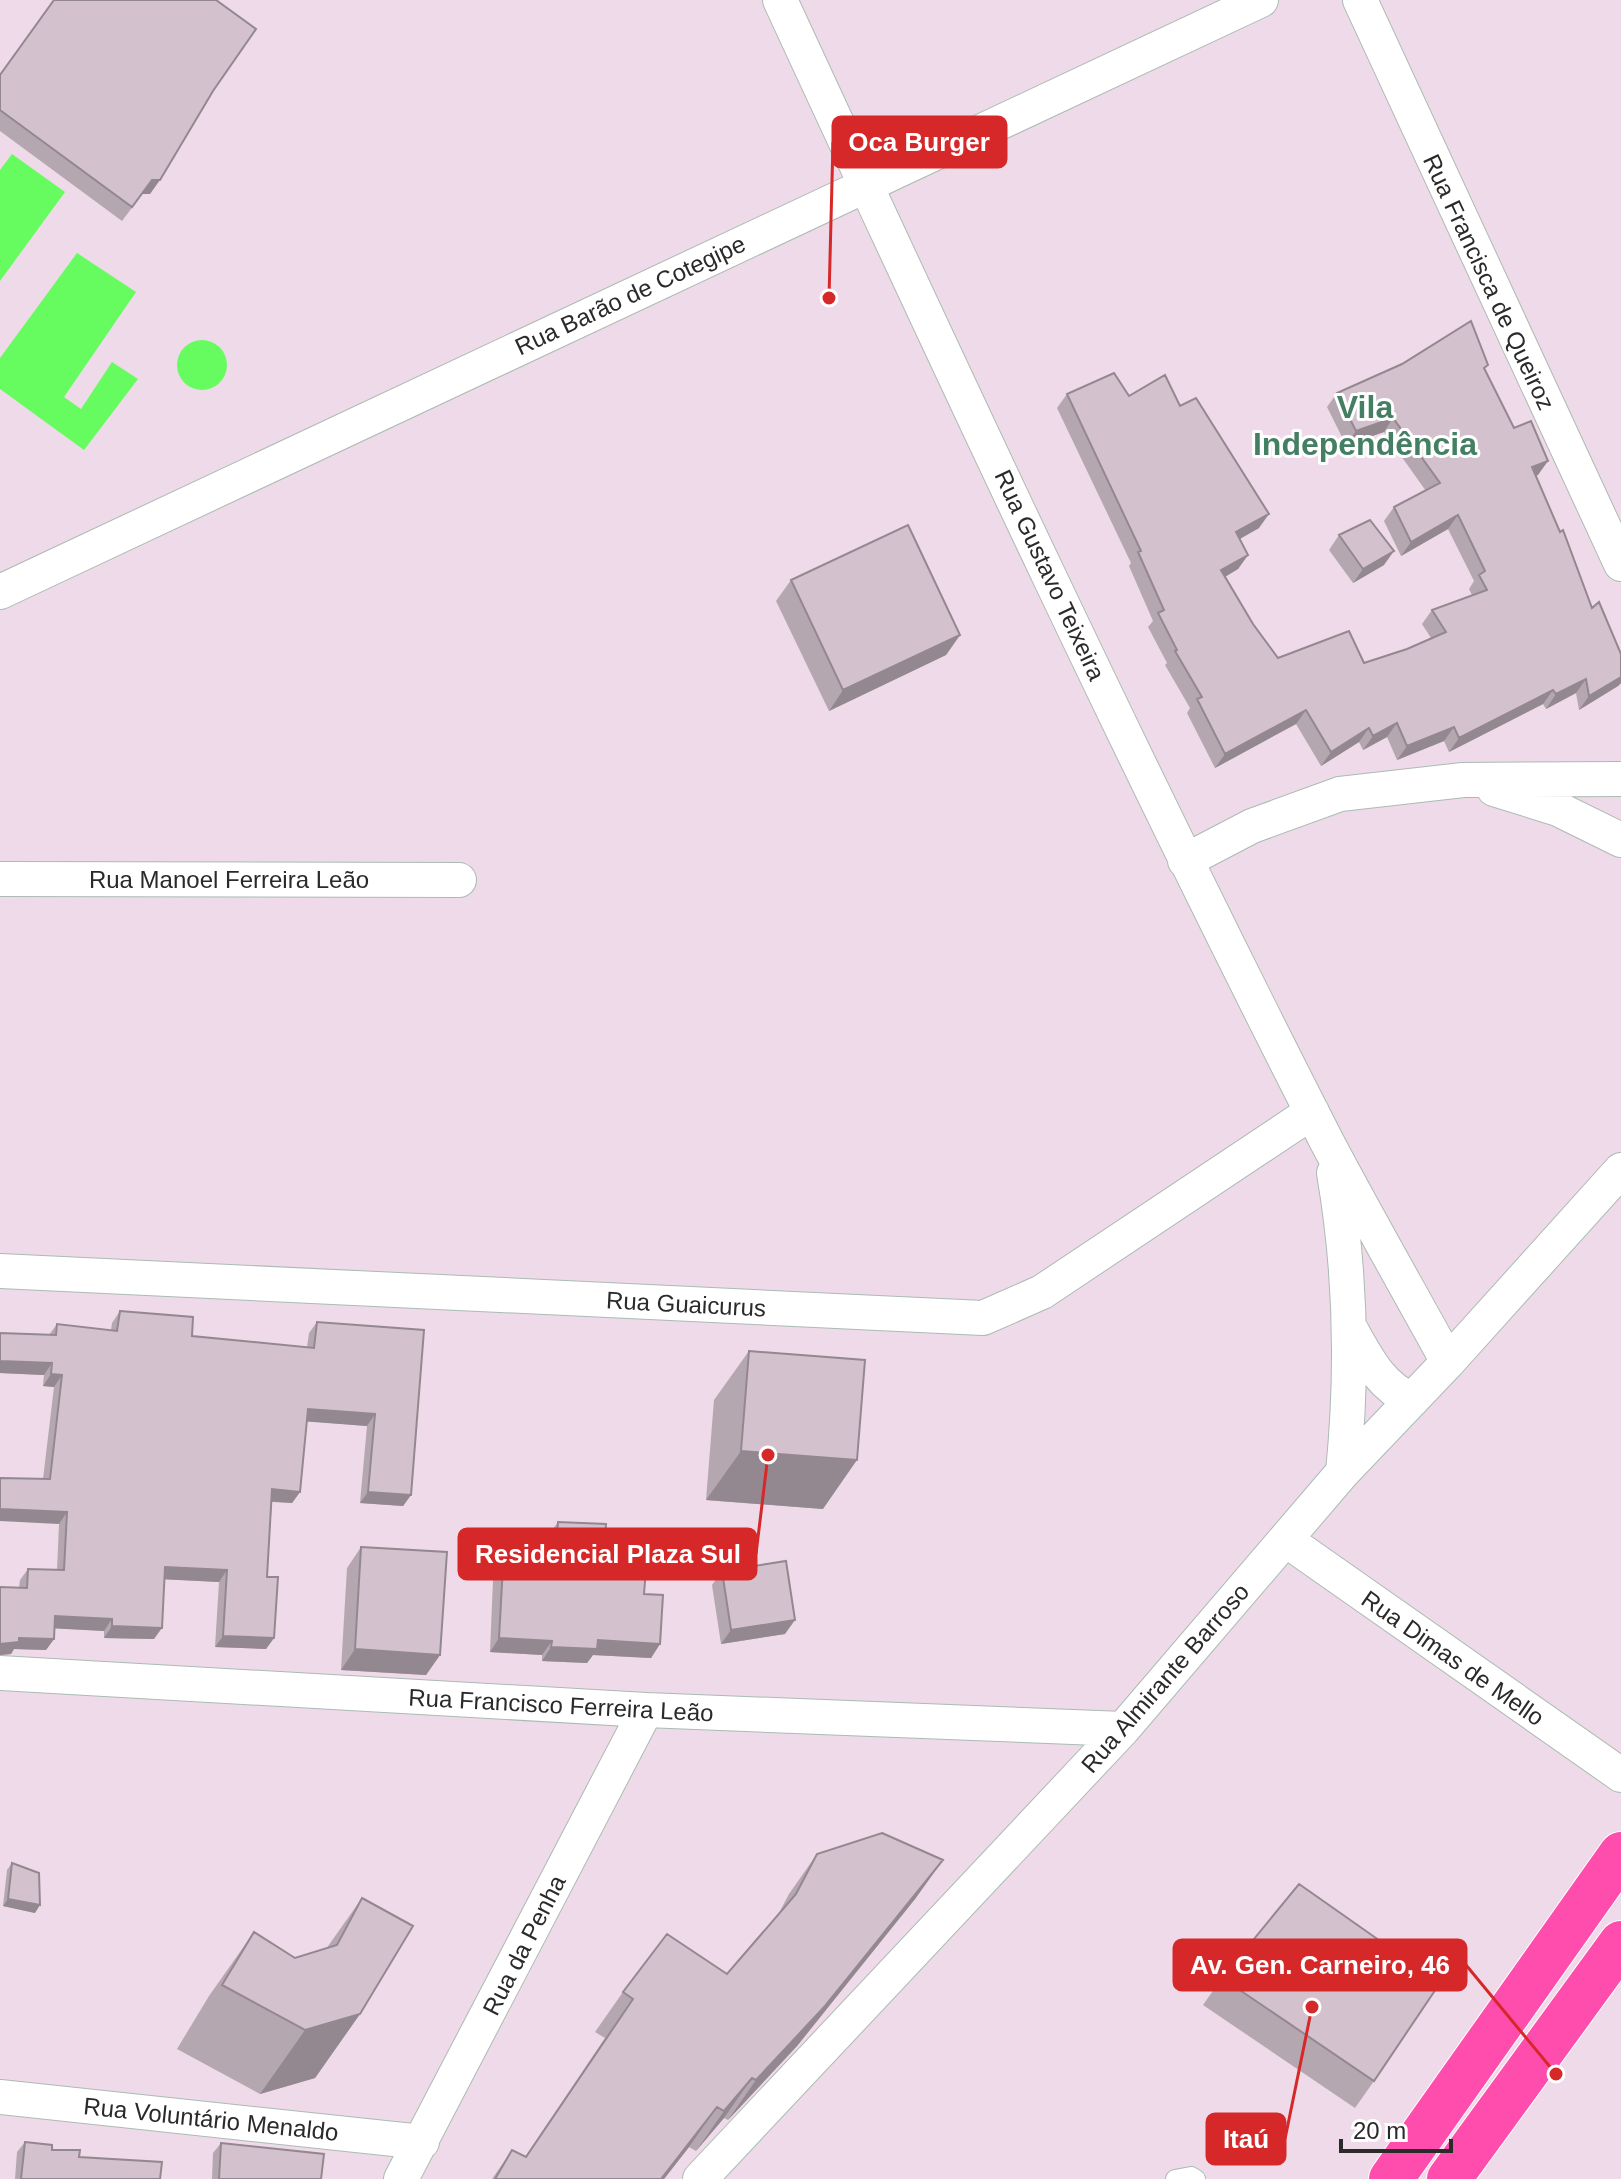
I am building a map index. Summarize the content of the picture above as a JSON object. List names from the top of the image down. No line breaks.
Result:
{"streets":{"street":["Rua Francisca de Queiroz","Rua Barão de Cotegipe","Rua Gustavo Teixeira","Rua Manoel Ferreira Leão","Rua Guaicurus","Rua Dimas de Mello","Rua Almirante Barroso","Rua Francisco Ferreira Leão","Rua da Penha","Rua Voluntário Menaldo"]},"crossings":[["Rua Barão de Cotegipe","Rua Gustavo Teixeira"],["Rua Gustavo Teixeira","Rua Guaicurus"],["Rua Gustavo Teixeira","Rua Almirante Barroso"],["Rua Dimas de Mello","Rua Almirante Barroso"],["Rua Almirante Barroso","Rua Francisco Ferreira Leão"],["Rua Francisco Ferreira Leão","Rua da Penha"],["Rua da Penha","Rua Voluntário Menaldo"]],"districts":["Vila Independência"],"places":["Oca Burger","Residencial Plaza Sul","Itaú","Av. Gen. Carneiro, 46"],"scale_bar":"20 m"}
